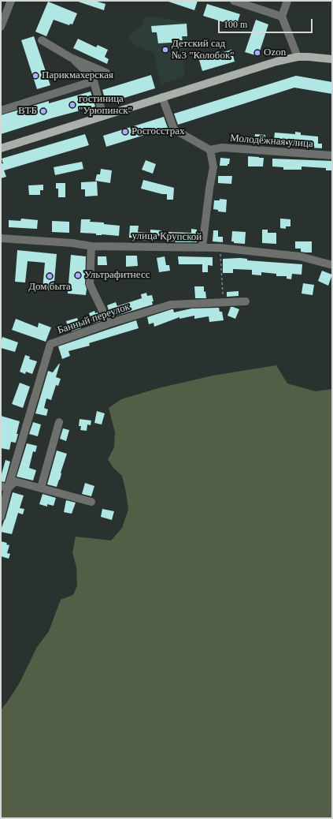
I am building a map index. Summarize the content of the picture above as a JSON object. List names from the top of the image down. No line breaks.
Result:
{"streets":{"street":["Молодёжная улица","улица Крупской","Банный переулок"]},"places":["Детский сад №3 \"Колобок\"","Ozon","Парикмахерская","гостиница \"Урюпинск\"","ВТБ","Росгосстрах","Ультрафитнесс","Дом быта"],"scale_bar":"100 m"}
